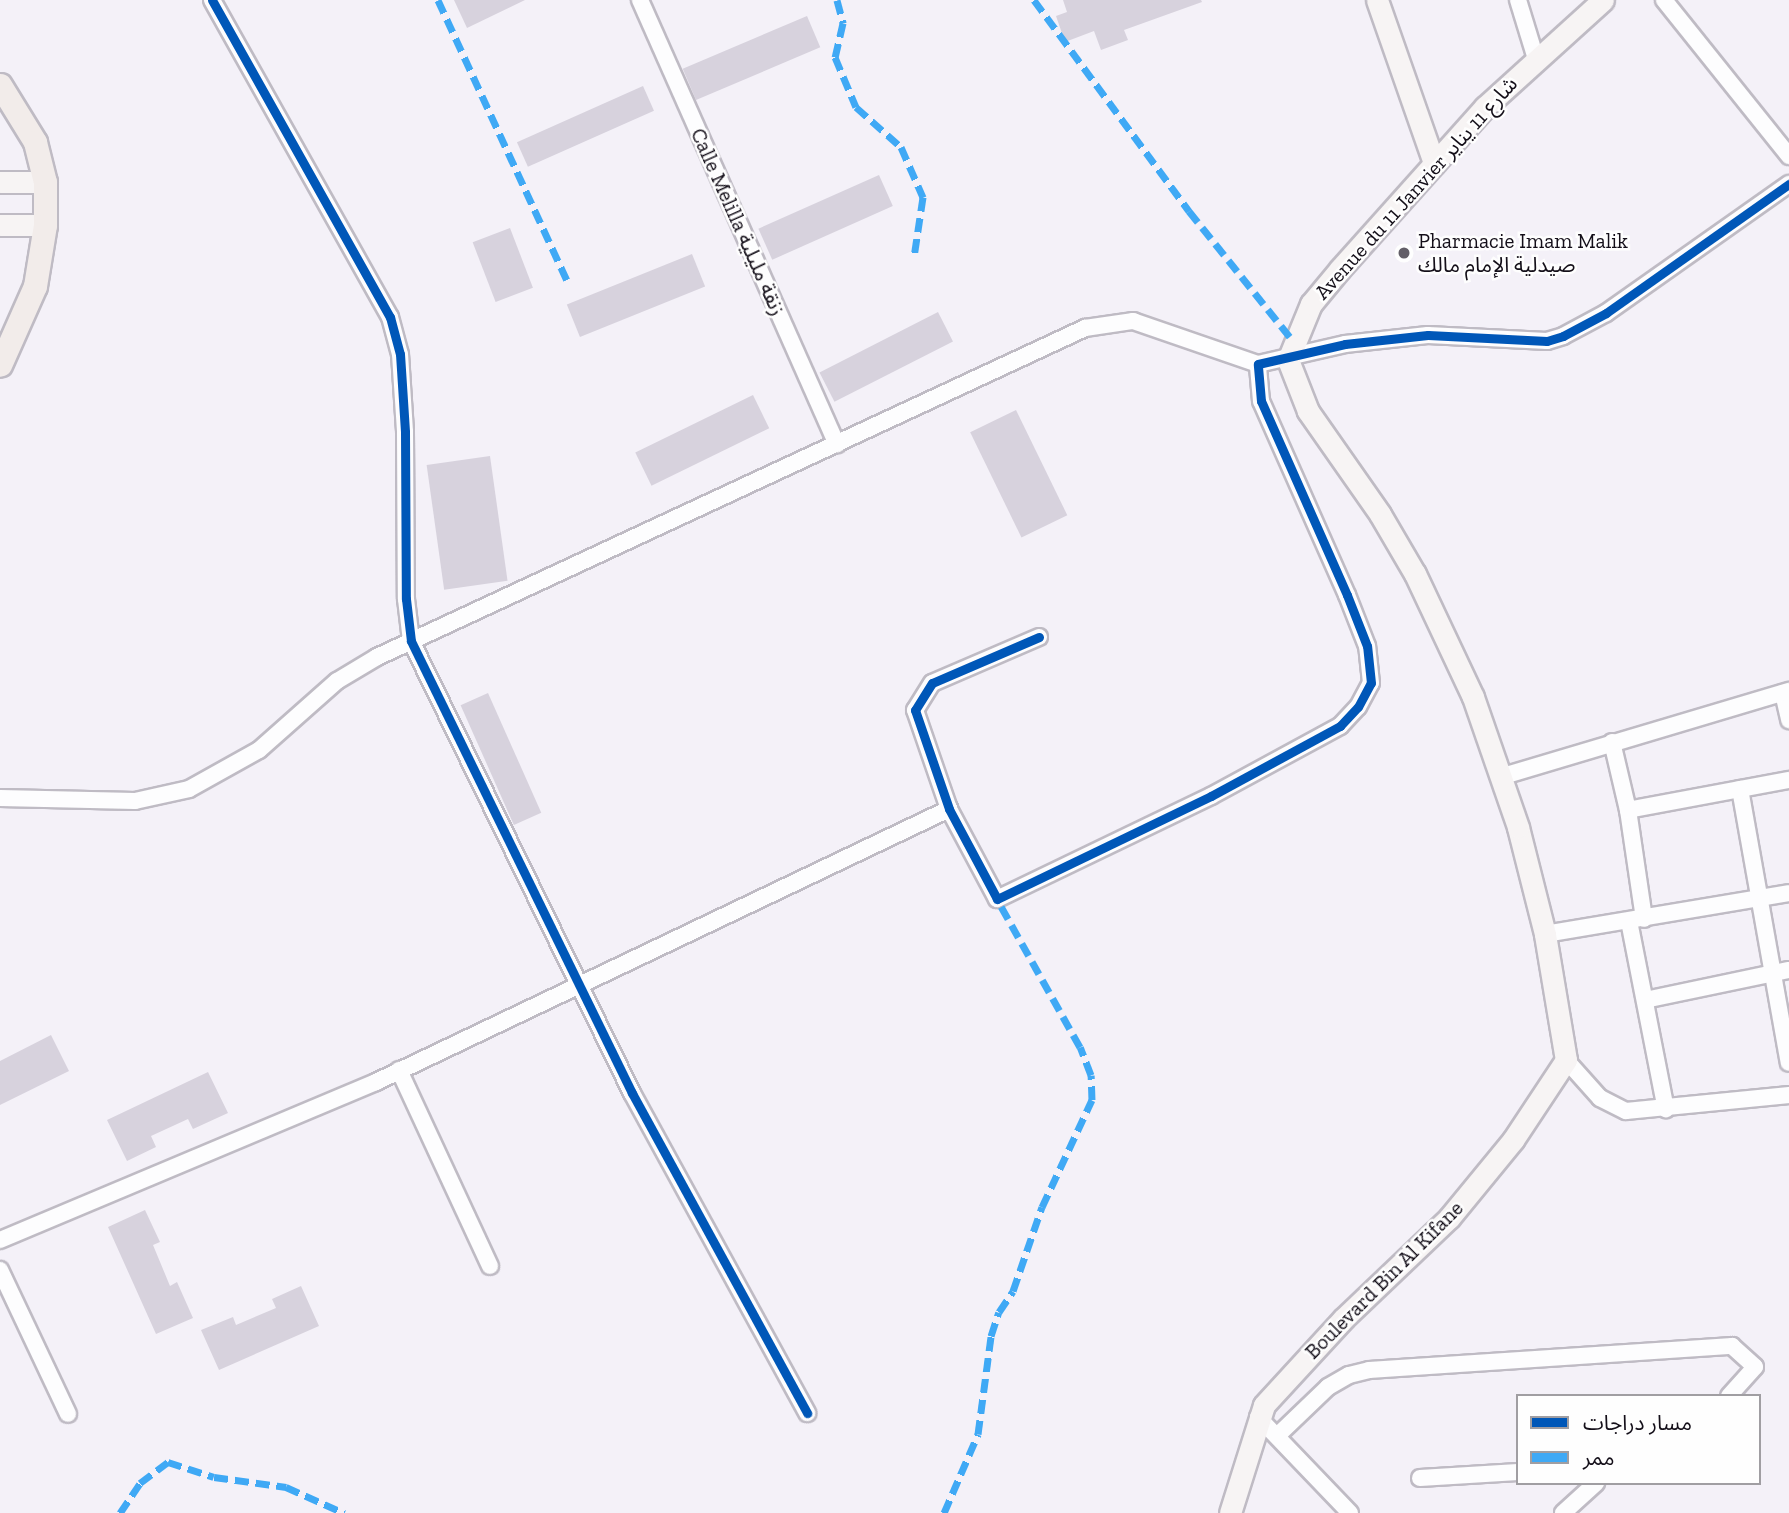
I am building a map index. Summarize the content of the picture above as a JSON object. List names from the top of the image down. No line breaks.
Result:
{"streets":{"street":["Avenue du 11 Janvier شارع 11 يناير","Calle Melilla زنقة مليلية","Boulevard Bin Al Kifane"]},"places":["Pharmacie Imam Malik صيدلية الإمام مالك"],"legend":["مسار دراجات","ممر"]}
